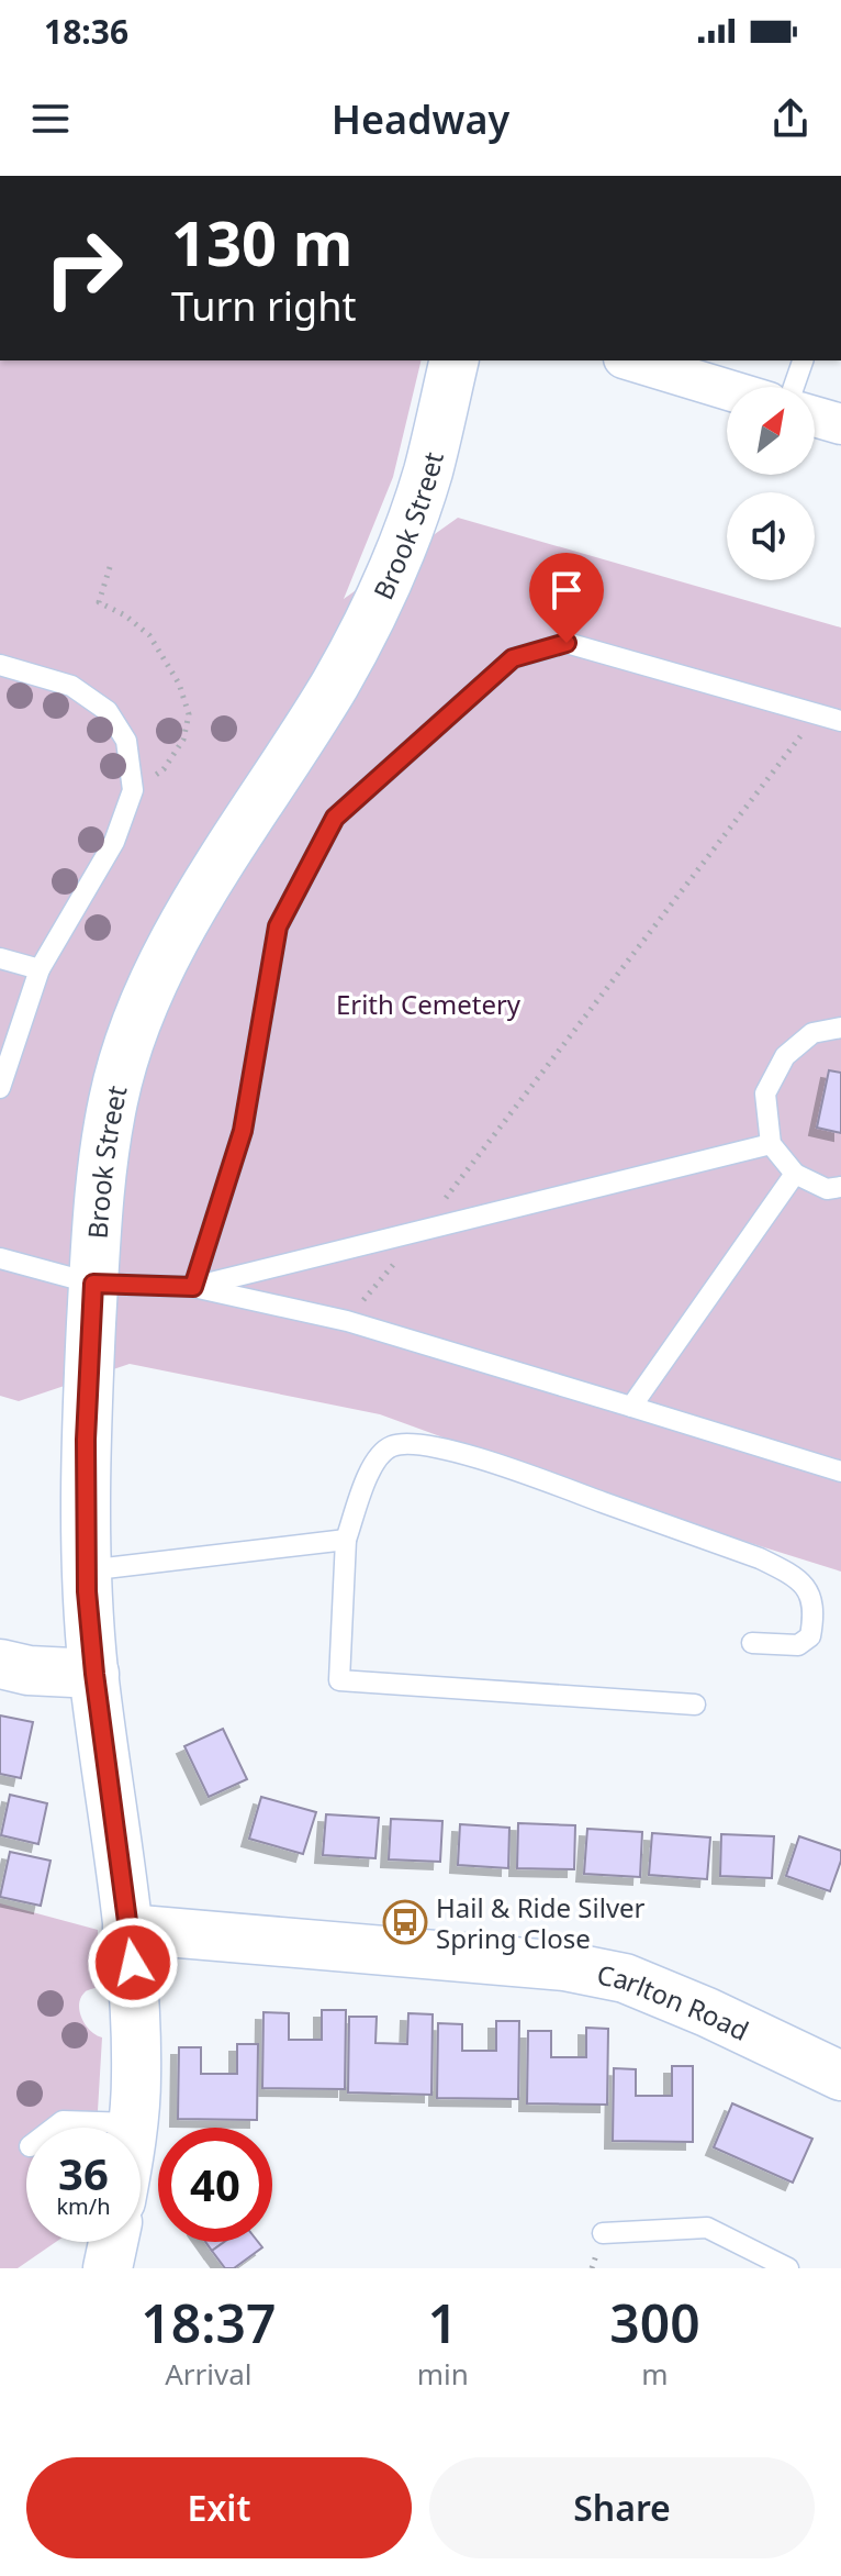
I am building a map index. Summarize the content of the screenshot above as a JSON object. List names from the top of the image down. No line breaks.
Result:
{"streets":{"street":["Brook Street","Carlton Road"]},"crossings":[["Brook Street","Carlton Road"]],"parks":["Erith Cemetery"],"places":{"bus stop":["Hail & Ride Silver Spring Close"]},"north":"top right","page":{"status":"18:36","header":"Headway","turn":["130 m","Turn right"],"speed":"36 km/h","limit":"40","eta":["18:37","Arrival","1","min","300","m"],"buttons":["Exit","Share"]}}
